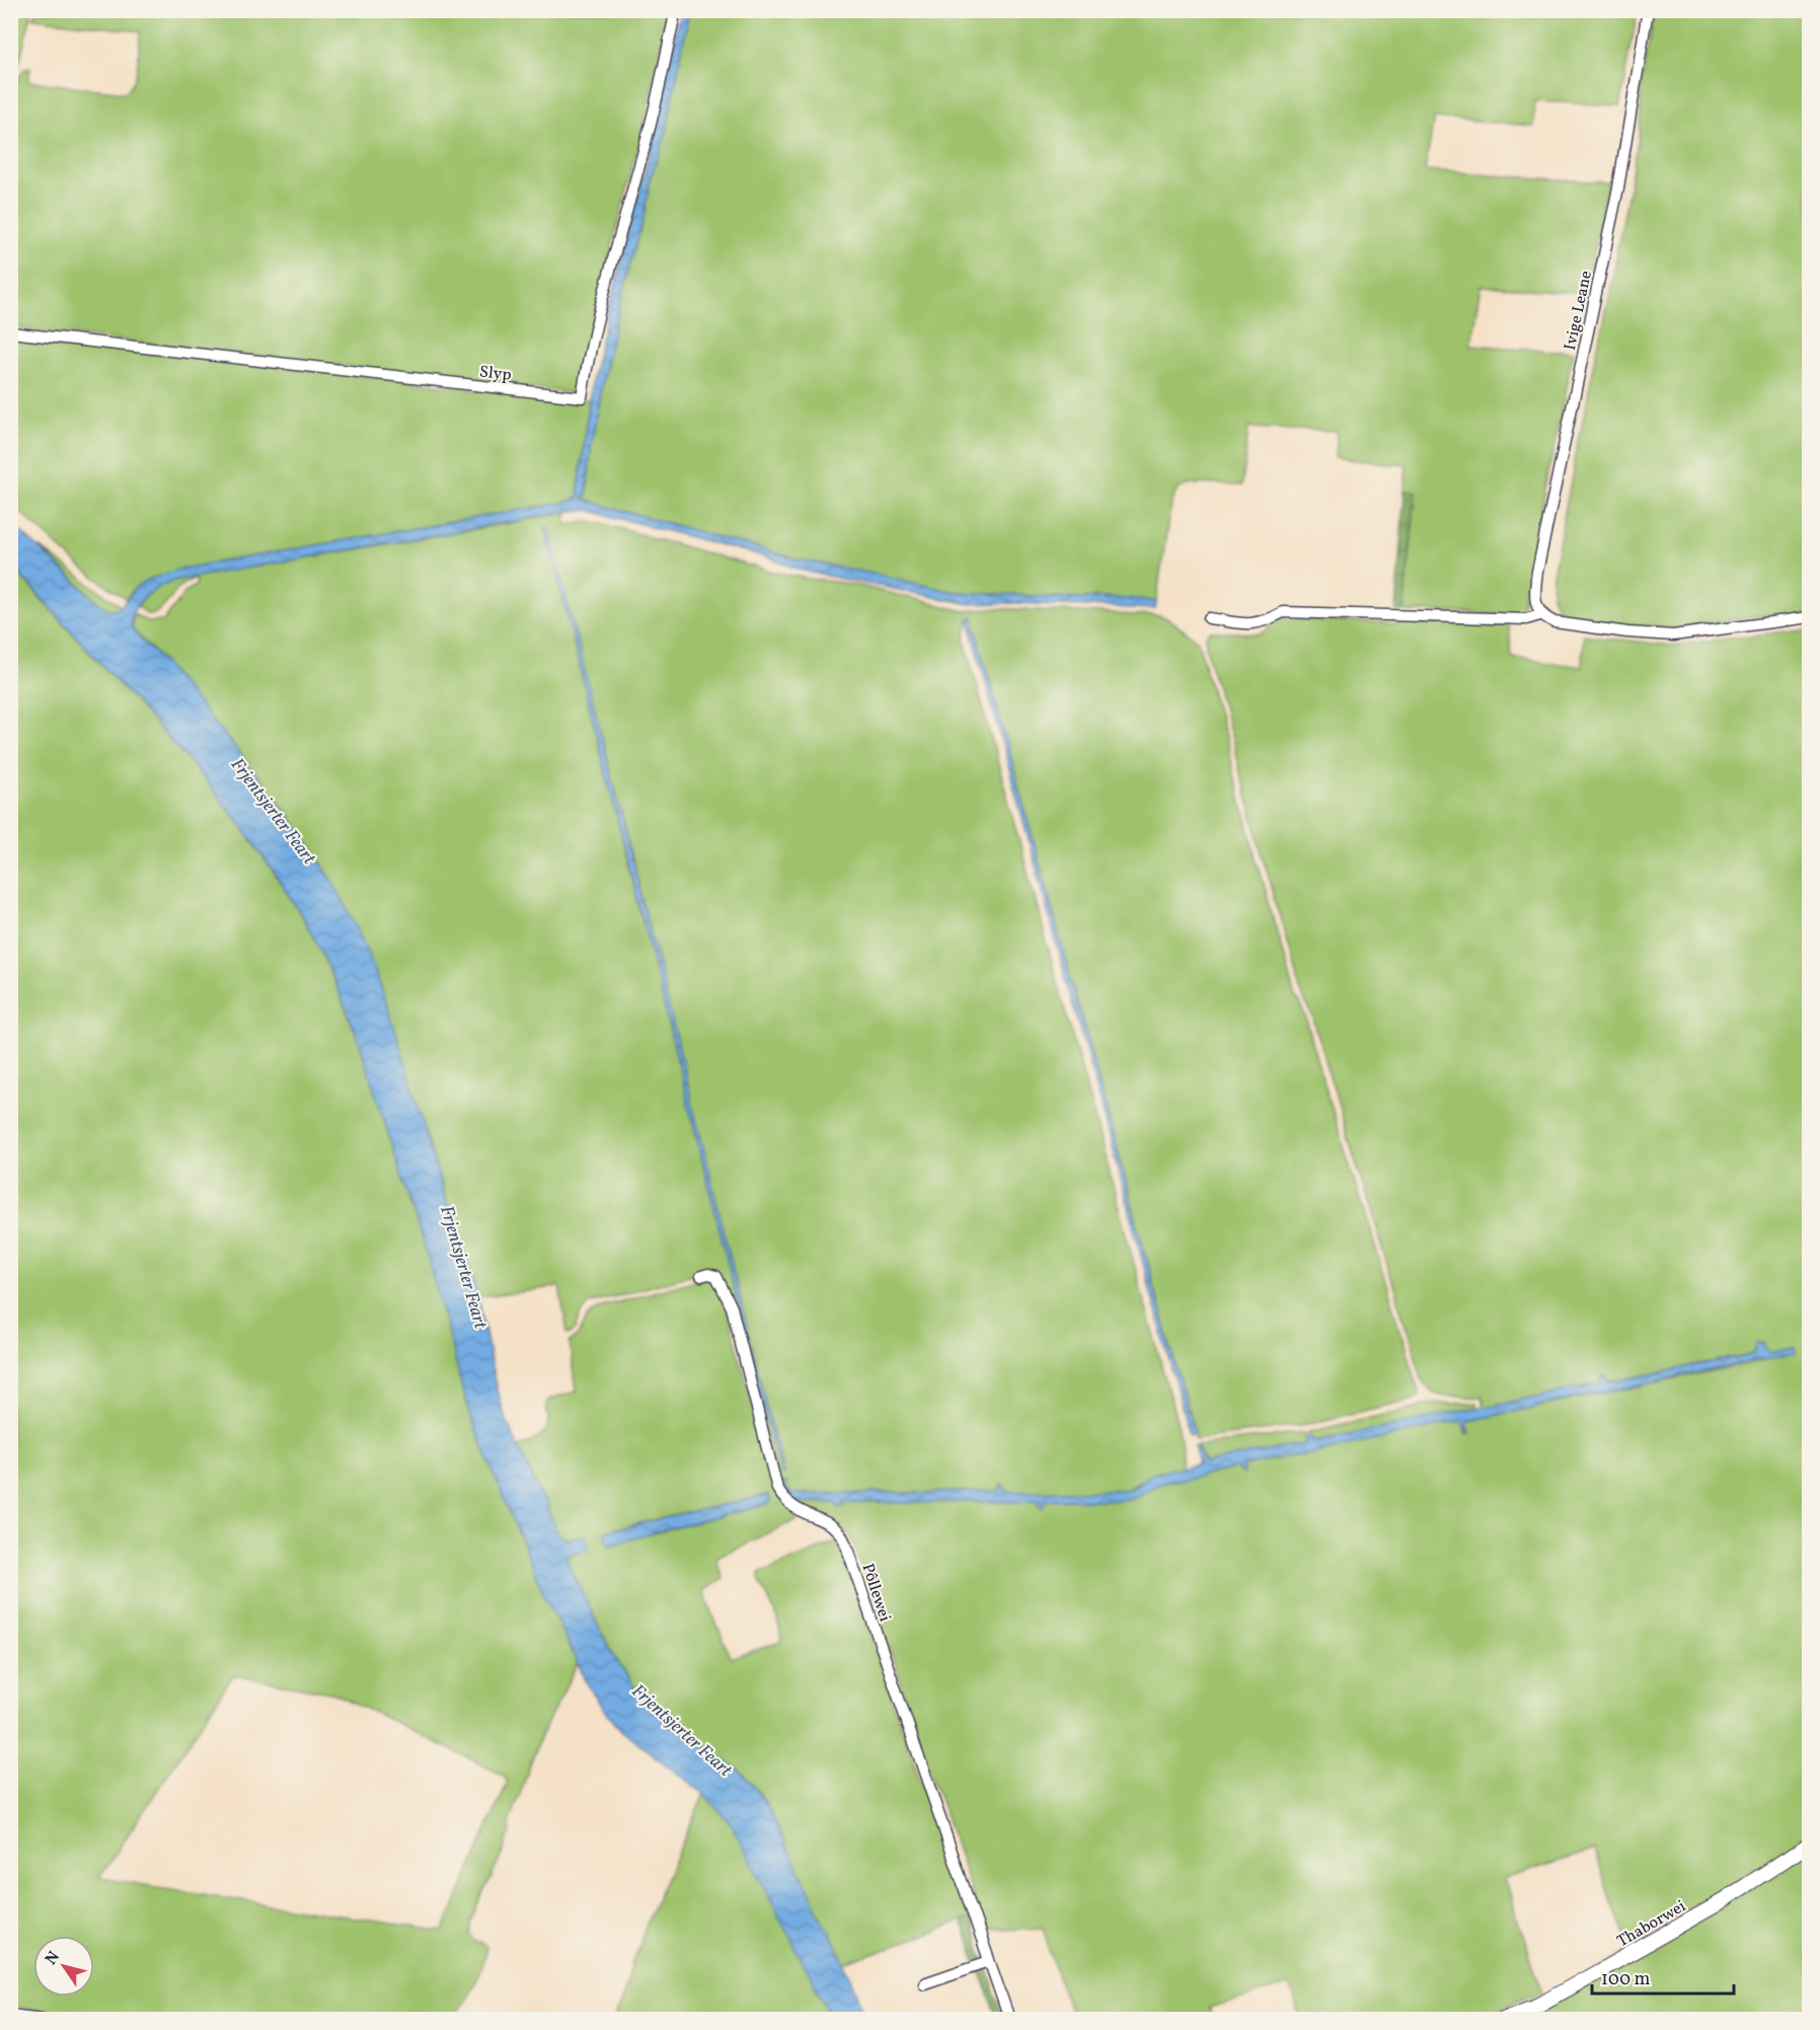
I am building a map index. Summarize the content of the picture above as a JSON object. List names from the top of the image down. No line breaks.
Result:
{"streets":{"street":["Ivige Leane","Slyp","Pôllewei","Thaborwei"]},"water":["Frjentsjerter Feart"],"scale_bar":"100 m","north":"top left"}
